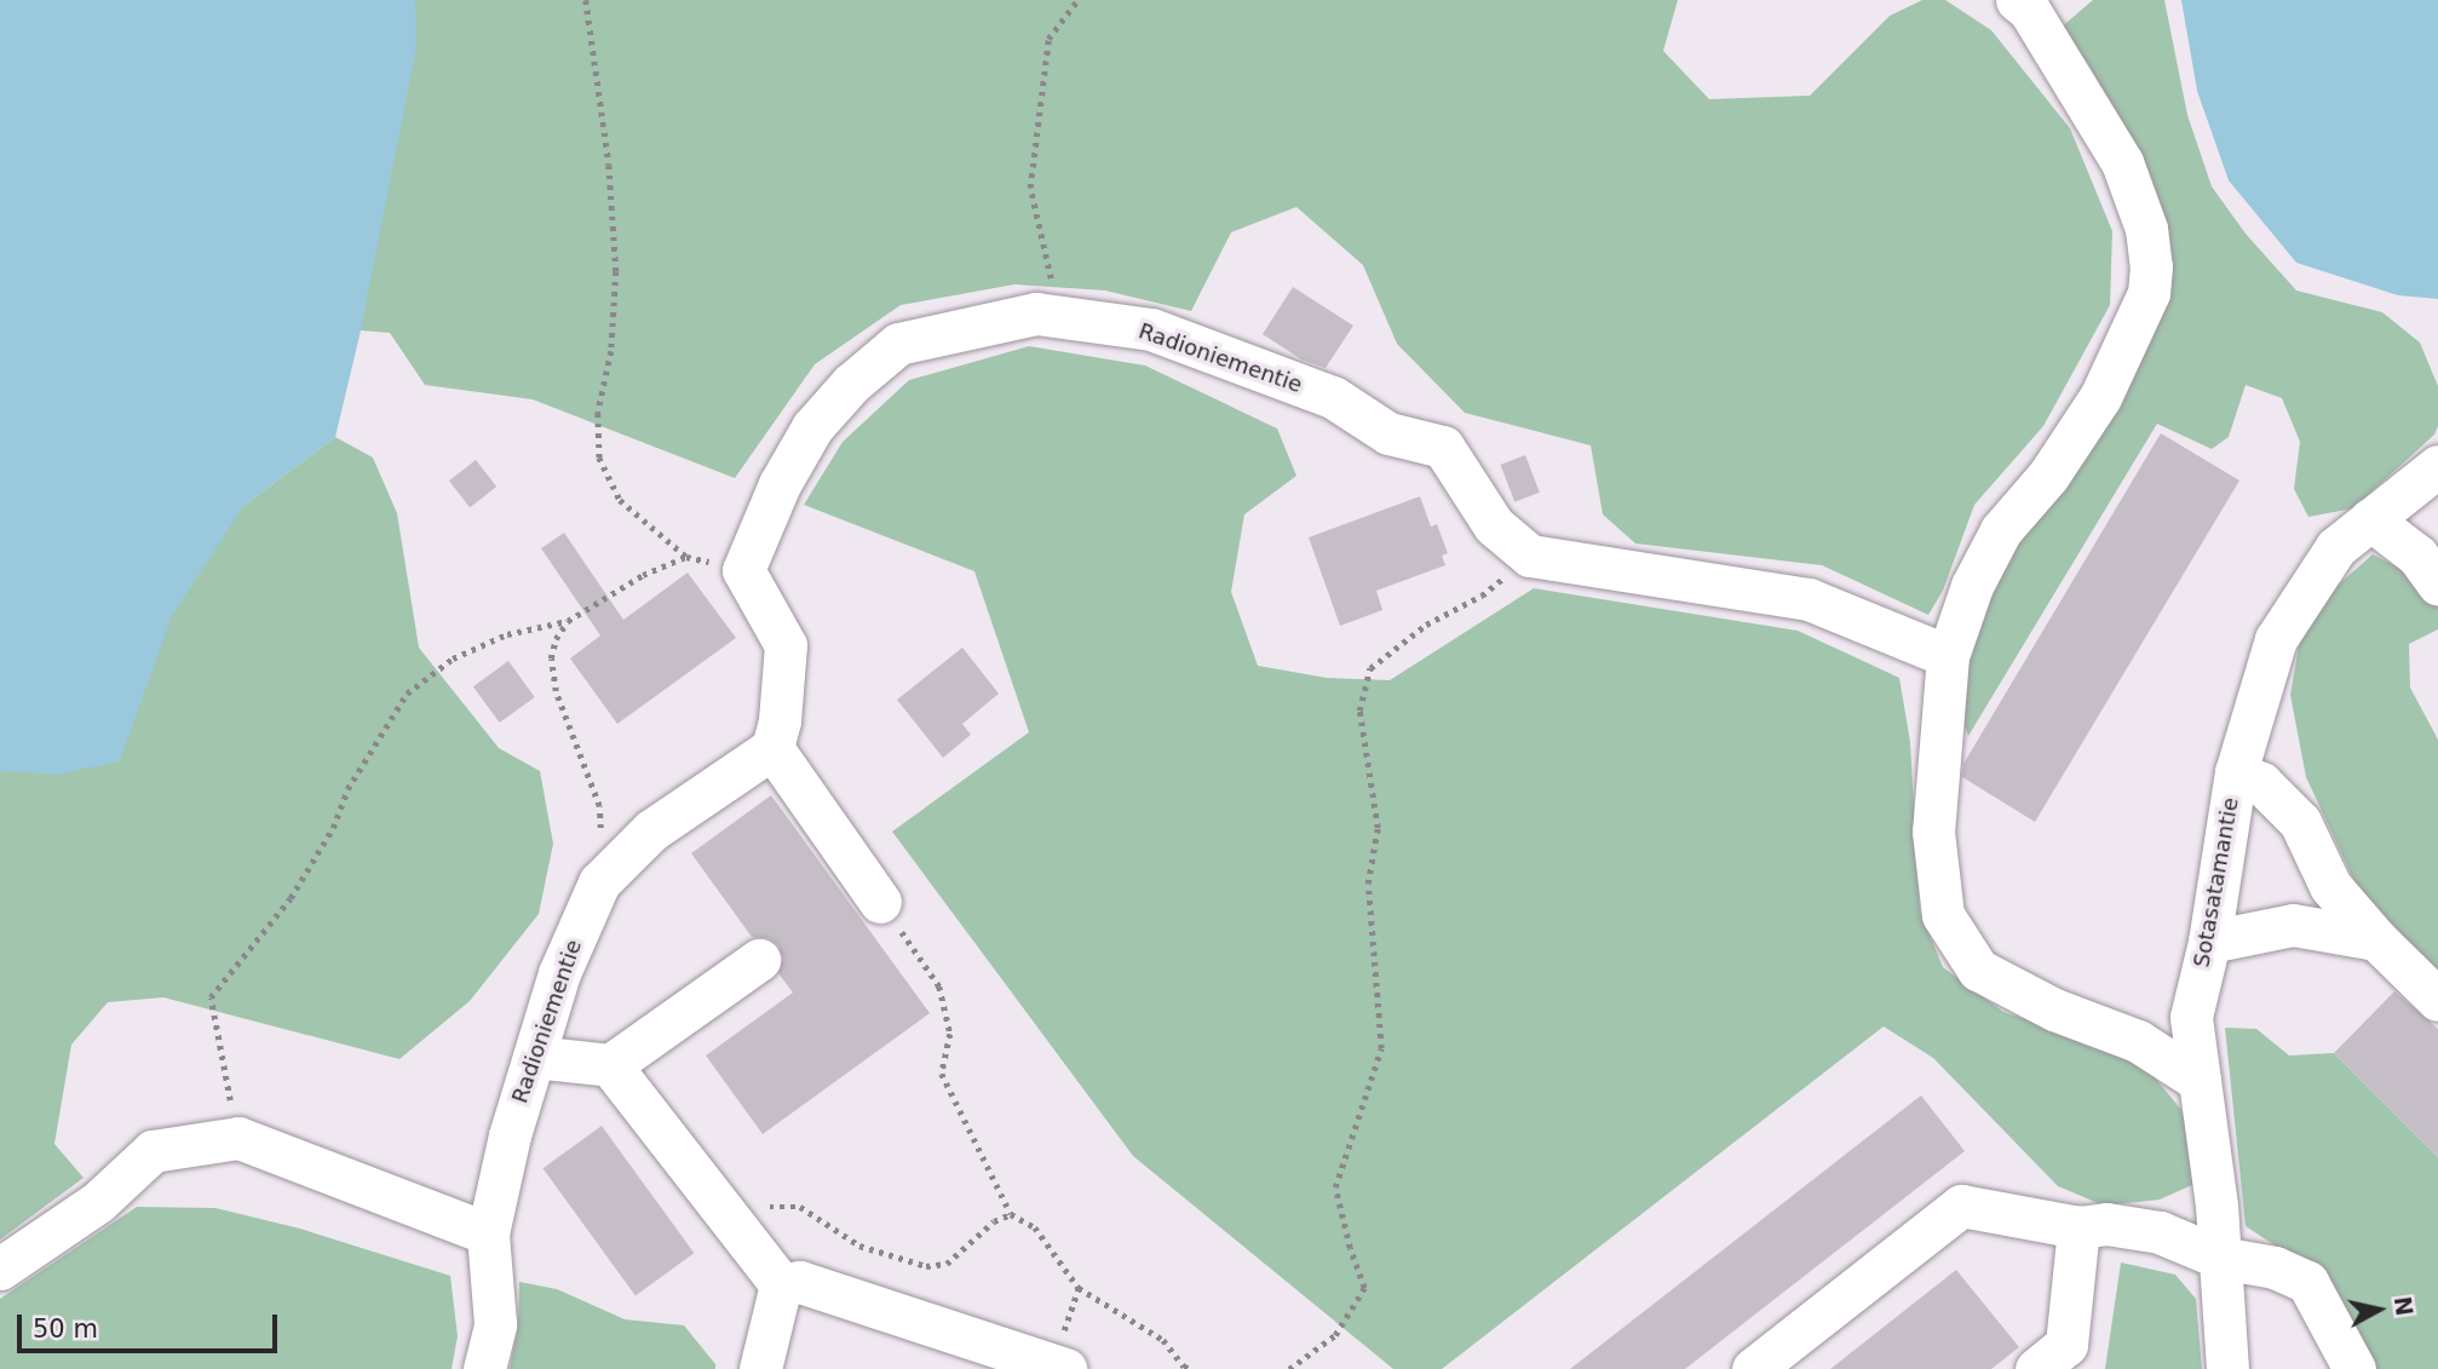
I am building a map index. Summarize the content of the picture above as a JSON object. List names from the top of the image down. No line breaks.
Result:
{"streets":{"street":["Radioniementie","Sotasatamantie"]},"scale_bar":"50 m","north":"right"}
